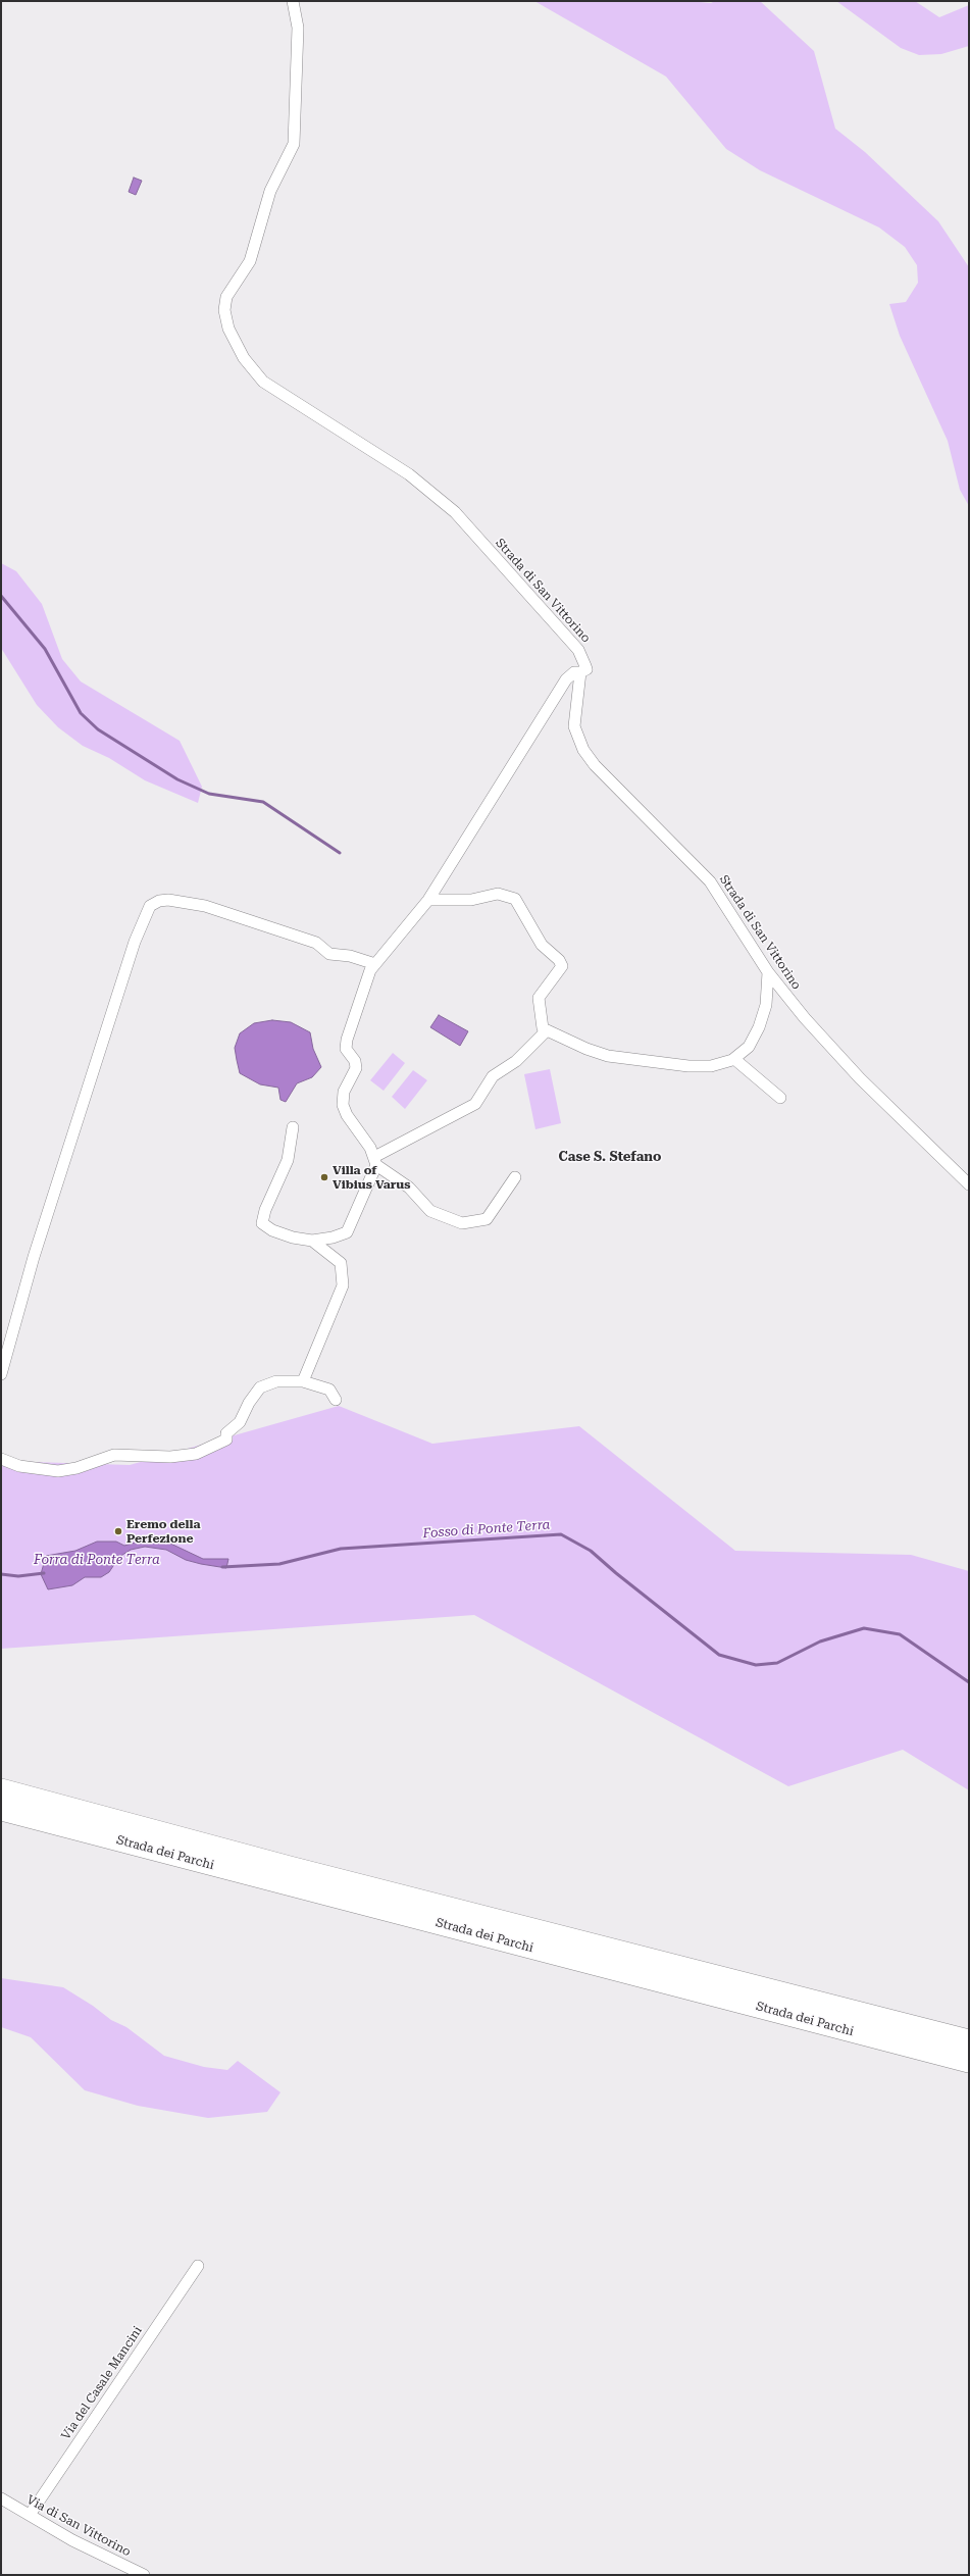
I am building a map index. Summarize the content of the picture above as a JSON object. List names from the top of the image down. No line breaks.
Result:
{"streets":{"highway":["Strada dei Parchi"],"street":["Strada di San Vittorino","Via del Casale Mancini","Via di San Vittorino"]},"crossings":[["Via del Casale Mancini","Via di San Vittorino"]],"districts":["Case S. Stefano"],"water":["Fosso di Ponte Terra","Forra di Ponte Terra"],"places":["Villa of Vibius Varus","Eremo della Perfezione"]}
